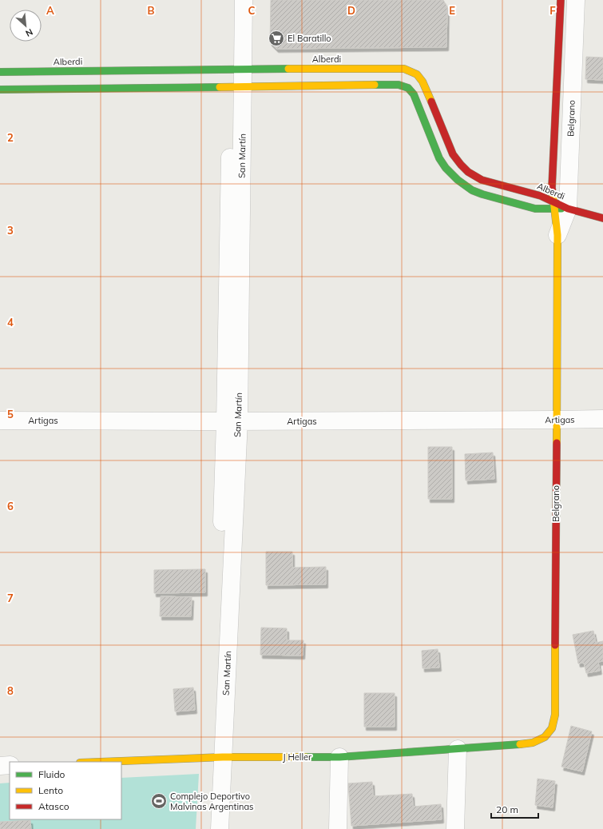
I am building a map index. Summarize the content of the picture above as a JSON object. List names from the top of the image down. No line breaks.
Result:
{"streets":{"street":["Alberdi","Belgrano","San Martín","Artigas","J Heller"]},"crossings":[["Alberdi","Belgrano"],["Alberdi","San Martín"],["Belgrano","Artigas"],["Belgrano","J Heller"],["San Martín","Artigas"],["San Martín","J Heller"]],"places":{"supermarket":["El Baratillo"],"sports":["Complejo Deportivo Malvinas Argentinas"]},"legend":["Fluido","Lento","Atasco"],"scale_bar":"20 m","north":"bottom right","grid":{"columns":["A","B","C","D","E","F"],"rows":["2","3","4","5","6","7","8"]}}
